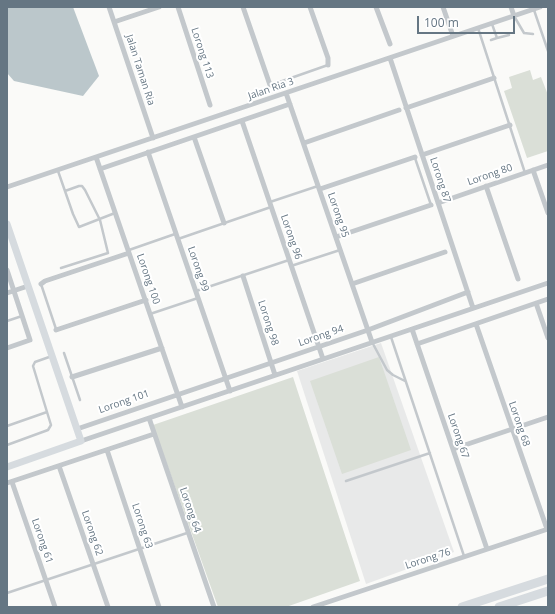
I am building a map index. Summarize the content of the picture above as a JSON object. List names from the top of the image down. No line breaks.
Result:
{"streets":{"street":["Lorong 113","Jalan Taman Ria","Jalan Ria 3","Lorong 80","Lorong 87","Lorong 95","Lorong 96","Lorong 99","Lorong 100","Lorong 98","Lorong 94","Lorong 101","Lorong 68","Lorong 67","Lorong 64","Lorong 63","Lorong 62","Lorong 61","Lorong 76"]},"crossings":[["Jalan Taman Ria","Jalan Ria 3"],["Jalan Ria 3","Lorong 87"],["Jalan Ria 3","Lorong 95"],["Jalan Ria 3","Lorong 100"],["Lorong 80","Lorong 87"],["Lorong 87","Lorong 94"],["Lorong 95","Lorong 94"],["Lorong 96","Lorong 94"],["Lorong 99","Lorong 94"],["Lorong 100","Lorong 94"],["Lorong 100","Lorong 101"],["Lorong 98","Lorong 94"],["Lorong 94","Lorong 101"],["Lorong 68","Lorong 76"],["Lorong 67","Lorong 76"]],"scale_bar":"100 m"}
